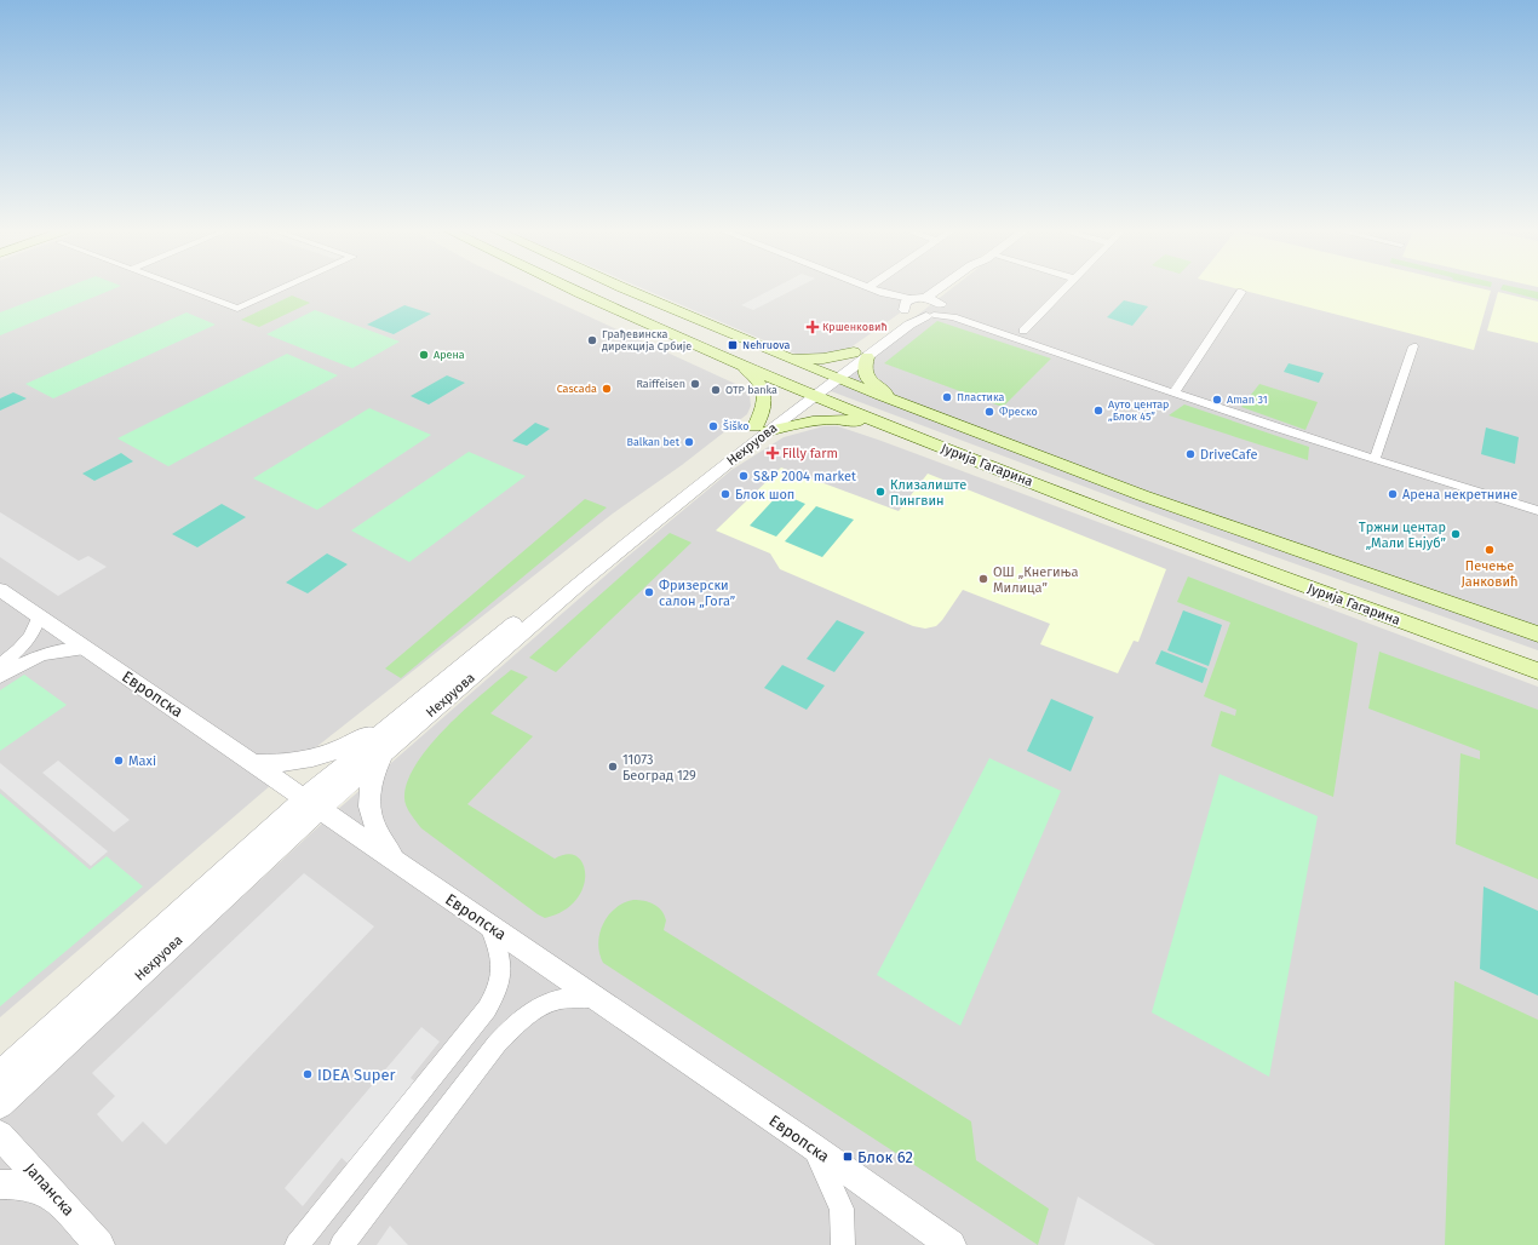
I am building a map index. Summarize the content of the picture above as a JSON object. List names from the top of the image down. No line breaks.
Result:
{"streets":{"main road":["Јурија Гагарина"],"street":["Нехруова","Европска","Јапанска"]},"crossings":[["Нехруова","Јурија Гагарина"],["Нехруова","Европска"]],"places":{"health":["Кршенковић","Filly farm"],"other":["Грађевинска дирекција Србије","Арена","Raiffeisen","Cascada","OTP banka","Пластика","Aman 31","Ауто центар „Блок 45”","Фреско","Šiško","Balkan bet","DriveCafe","S&P 2004 market","Клизалиште Пингвин","Блок шоп","Арена некретнине","Тржни центар „Мали Енјуб”","Печење Јанковић","ОШ „Кнегиња Милица”","Фризерски салон „Гога”","Maxi","11073 Београд 129","IDEA Super"],"transit":["Nehruova","Блок 62"]}}
